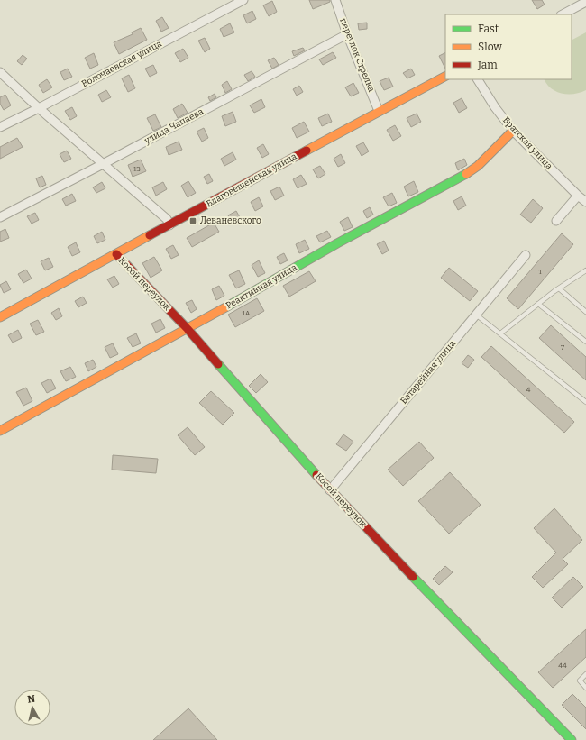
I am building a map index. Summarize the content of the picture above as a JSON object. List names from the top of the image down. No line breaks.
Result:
{"streets":{"street":["переулок Стрелка","Волочаевская улица","улица Чапаева","Братская улица","Благовещенская улица","Косой переулок","Реактивная улица","Батарейная улица"]},"crossings":[["переулок Стрелка","улица Чапаева"],["переулок Стрелка","Благовещенская улица"],["Братская улица","Реактивная улица"],["Благовещенская улица","Косой переулок"],["Косой переулок","Реактивная улица"],["Косой переулок","Батарейная улица"]],"places":{"transit":["Леваневского"]},"house_numbers":["13","1","1А","7","4","44"],"legend":["Fast","Slow","Jam"],"north":"top"}
